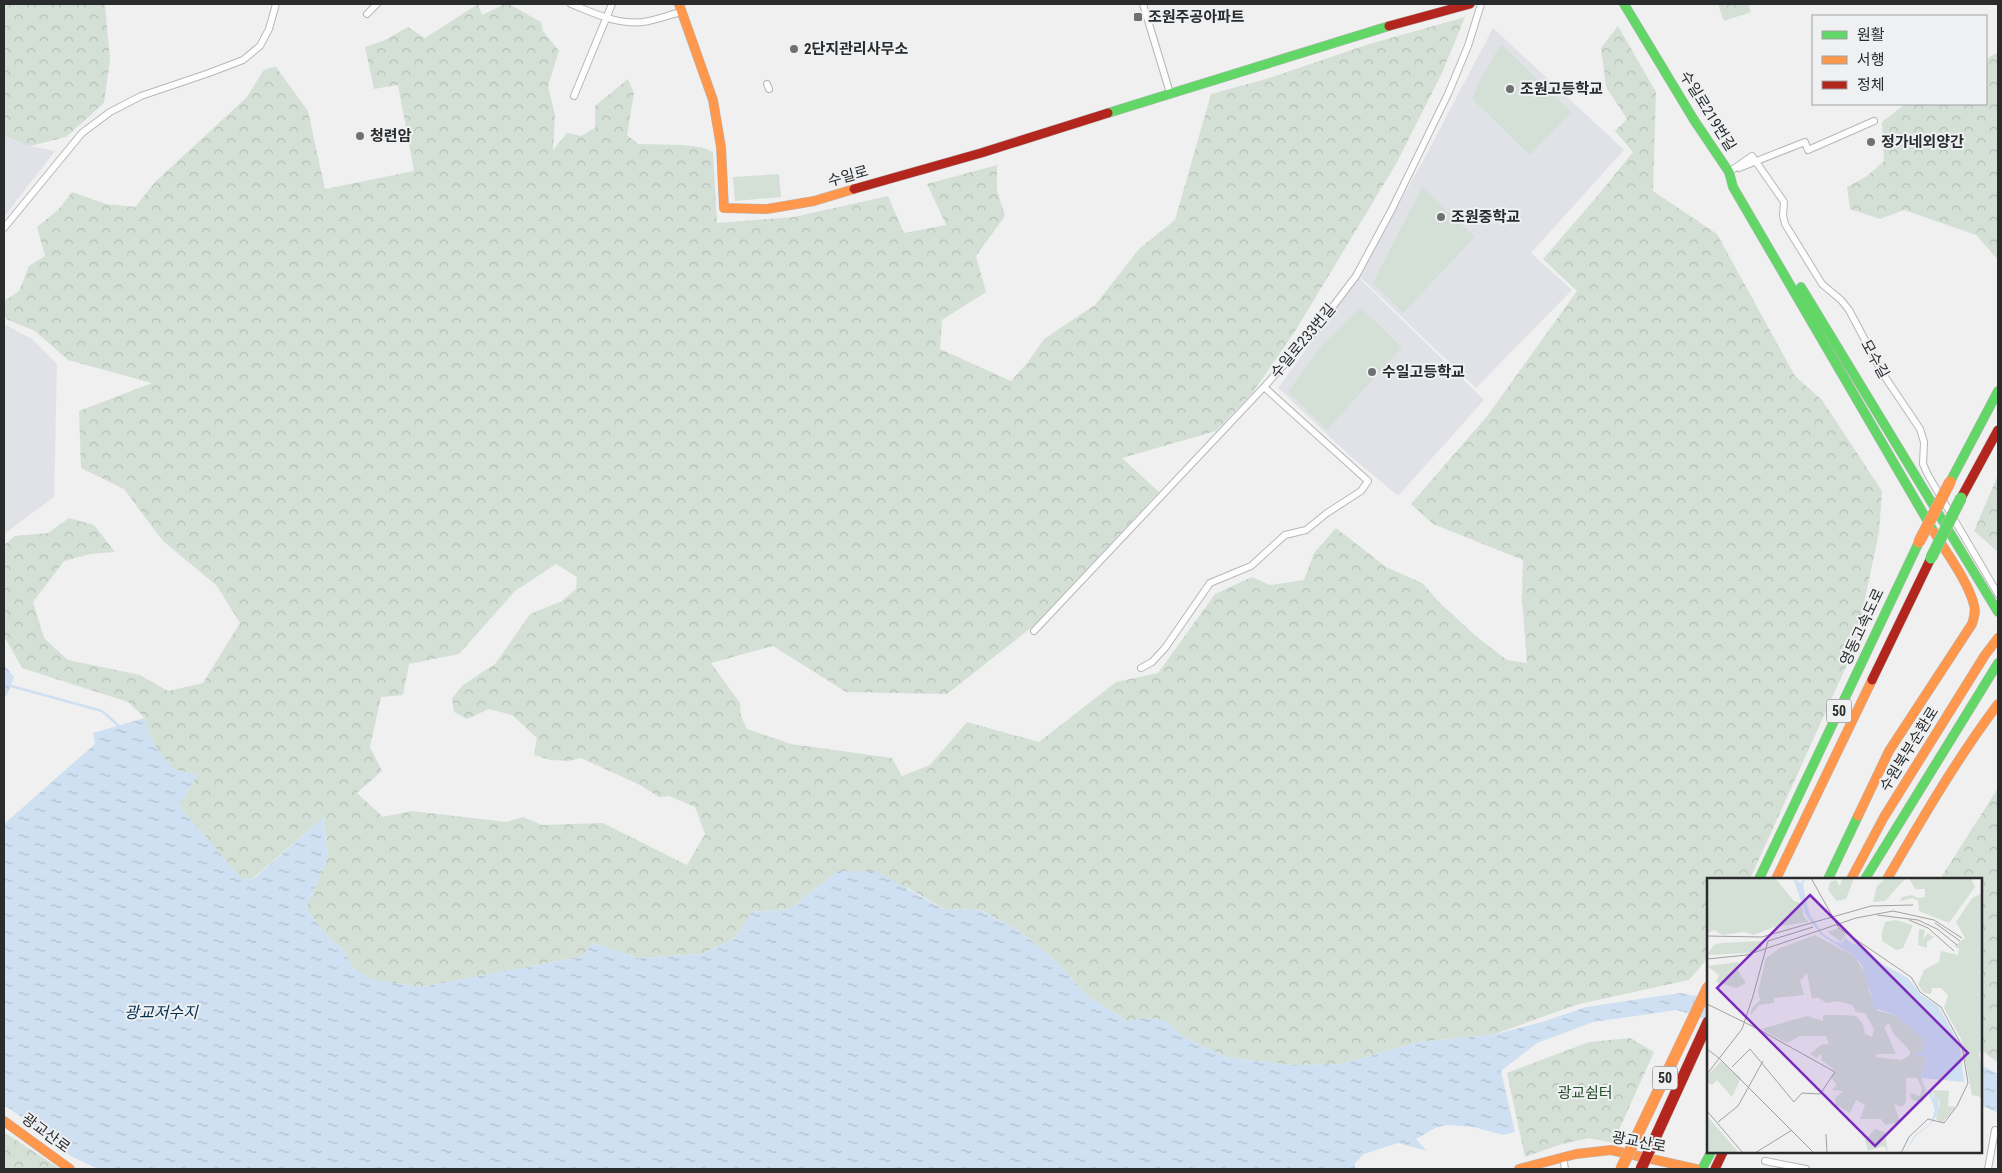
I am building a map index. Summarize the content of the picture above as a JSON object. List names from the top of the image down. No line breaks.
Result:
{"streets":{"main road":["수일로219번길","수일로","영동고속도로","50","수원북부순환로","광교산로"],"street":["수일로233번길","모수길"]},"crossings":[["수일로219번길","모수길"]],"water":["광교저수지"],"parks":["광교쉼터"],"places":{"transit":["조원주공아파트"],"other":["2단지관리사무소","조원고등학교","청련암","정가네외양간","조원중학교","수일고등학교"]},"legend":["원활","서행","정체"]}
